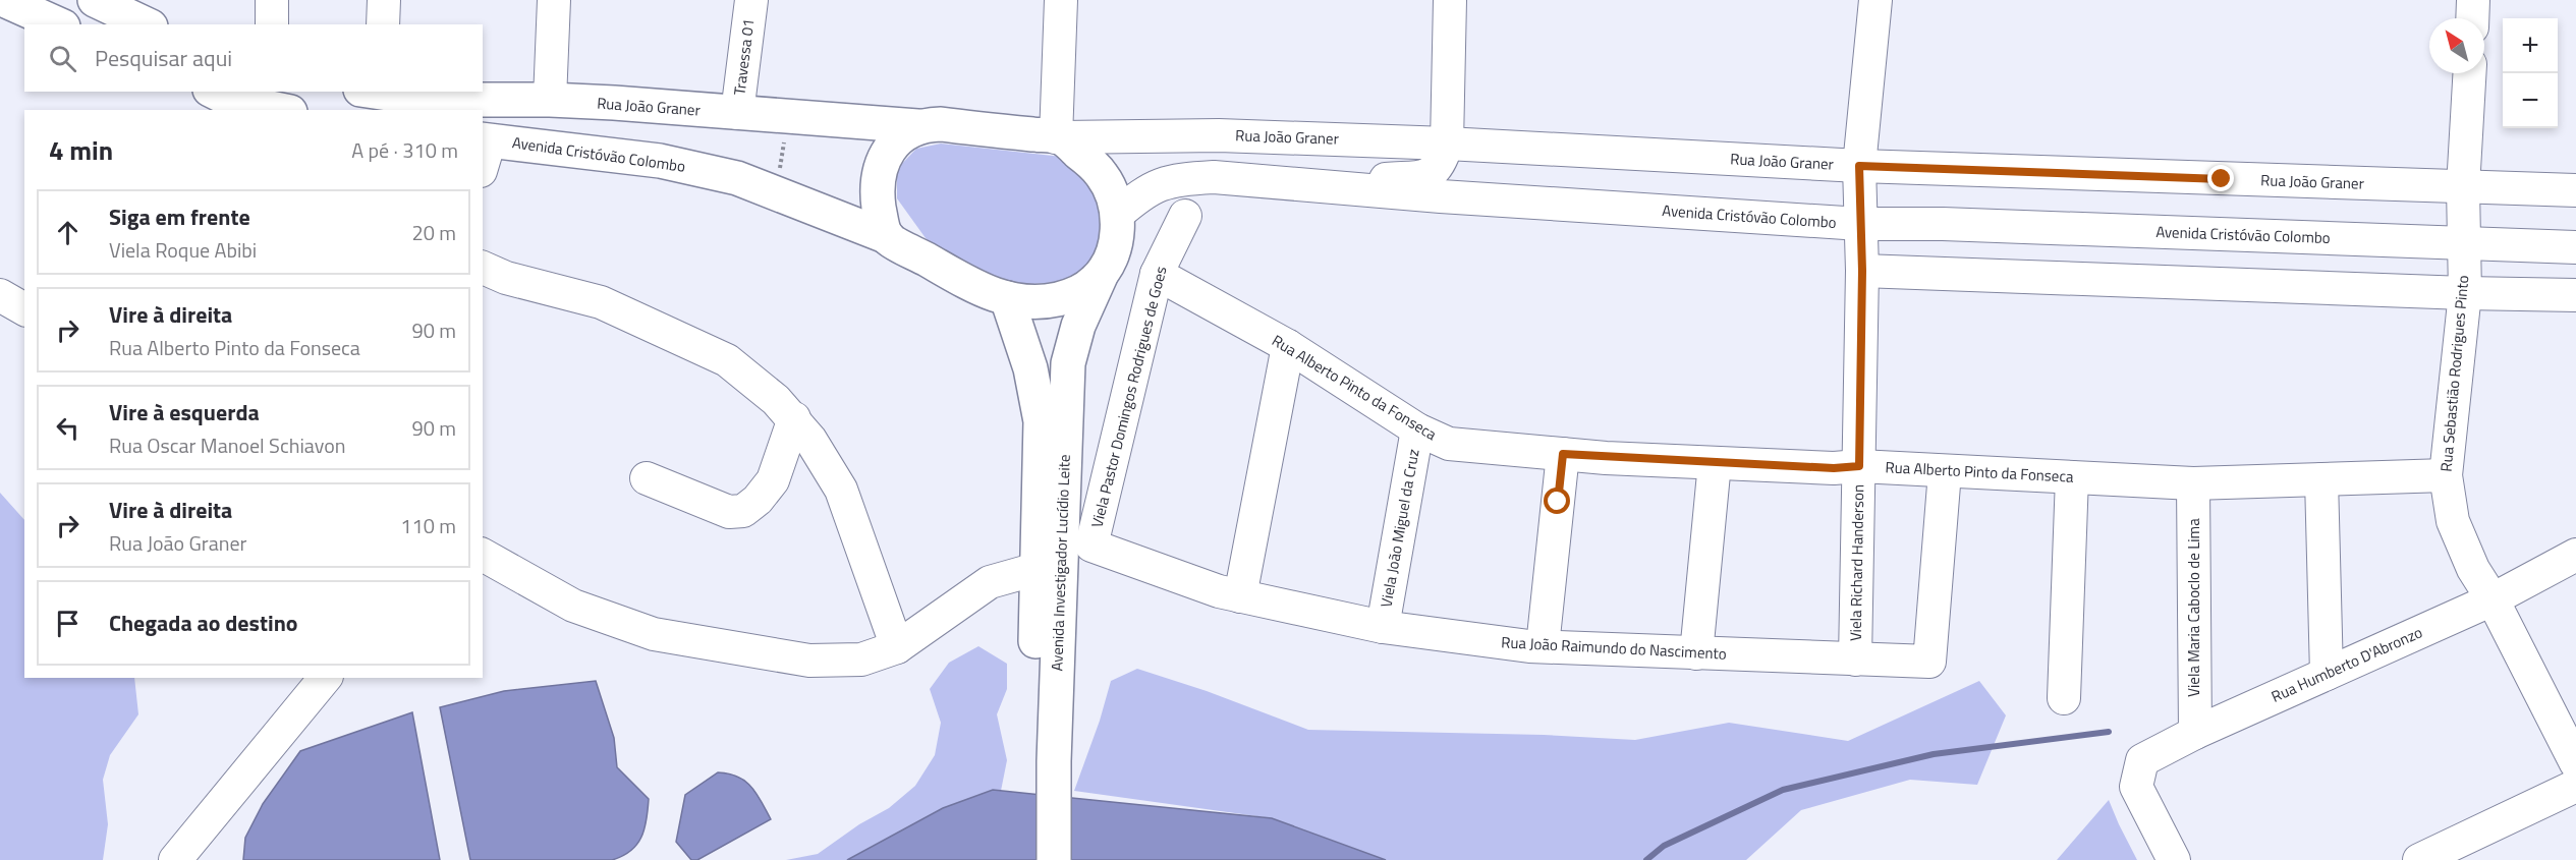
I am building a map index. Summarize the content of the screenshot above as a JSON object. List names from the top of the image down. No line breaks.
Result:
{"streets":{"main road":["Rua João Graner","Avenida Cristóvão Colombo","Avenida Investigador Lucídio Leite"],"street":["Travessa 01","Rua Sebastião Rodrigues Pinto","Rua Alberto Pinto da Fonseca","Viela Pastor Domingos Rodrigues de Goes","Viela João Miguel da Cruz","Viela Richard Handerson","Viela Maria Caboclo de Lima","Rua João Raimundo do Nascimento","Rua Humberto D'Abronzo"]},"crossings":[["Travessa 01","Rua João Graner"],["Rua João Graner","Avenida Cristóvão Colombo"],["Rua João Graner","Rua Sebastião Rodrigues Pinto"],["Rua João Graner","Avenida Investigador Lucídio Leite"],["Rua João Graner","Viela Richard Handerson"],["Avenida Cristóvão Colombo","Rua Sebastião Rodrigues Pinto"],["Avenida Cristóvão Colombo","Avenida Investigador Lucídio Leite"],["Avenida Cristóvão Colombo","Viela Richard Handerson"],["Rua Sebastião Rodrigues Pinto","Rua Alberto Pinto da Fonseca"],["Rua Sebastião Rodrigues Pinto","Rua Humberto D'Abronzo"],["Rua Alberto Pinto da Fonseca","Viela Pastor Domingos Rodrigues de Goes"],["Rua Alberto Pinto da Fonseca","Viela João Miguel da Cruz"],["Rua Alberto Pinto da Fonseca","Viela Richard Handerson"],["Rua Alberto Pinto da Fonseca","Viela Maria Caboclo de Lima"],["Rua Alberto Pinto da Fonseca","Rua João Raimundo do Nascimento"],["Viela Pastor Domingos Rodrigues de Goes","Rua João Raimundo do Nascimento"],["Viela João Miguel da Cruz","Rua João Raimundo do Nascimento"],["Viela Richard Handerson","Rua João Raimundo do Nascimento"],["Viela Maria Caboclo de Lima","Rua Humberto D'Abronzo"]],"north":"top left","page":{"map_buttons":["+","−"],"search":"Pesquisar aqui","heading":["4 min","A pé · 310 m"],"list":[["Siga em frente","Viela Roque Abibi","20 m"],["Vire à direita","Rua Alberto Pinto da Fonseca","90 m"],["Vire à esquerda","Rua Oscar Manoel Schiavon","90 m"],["Vire à direita","Rua João Graner","110 m"],"Chegada ao destino"]}}
